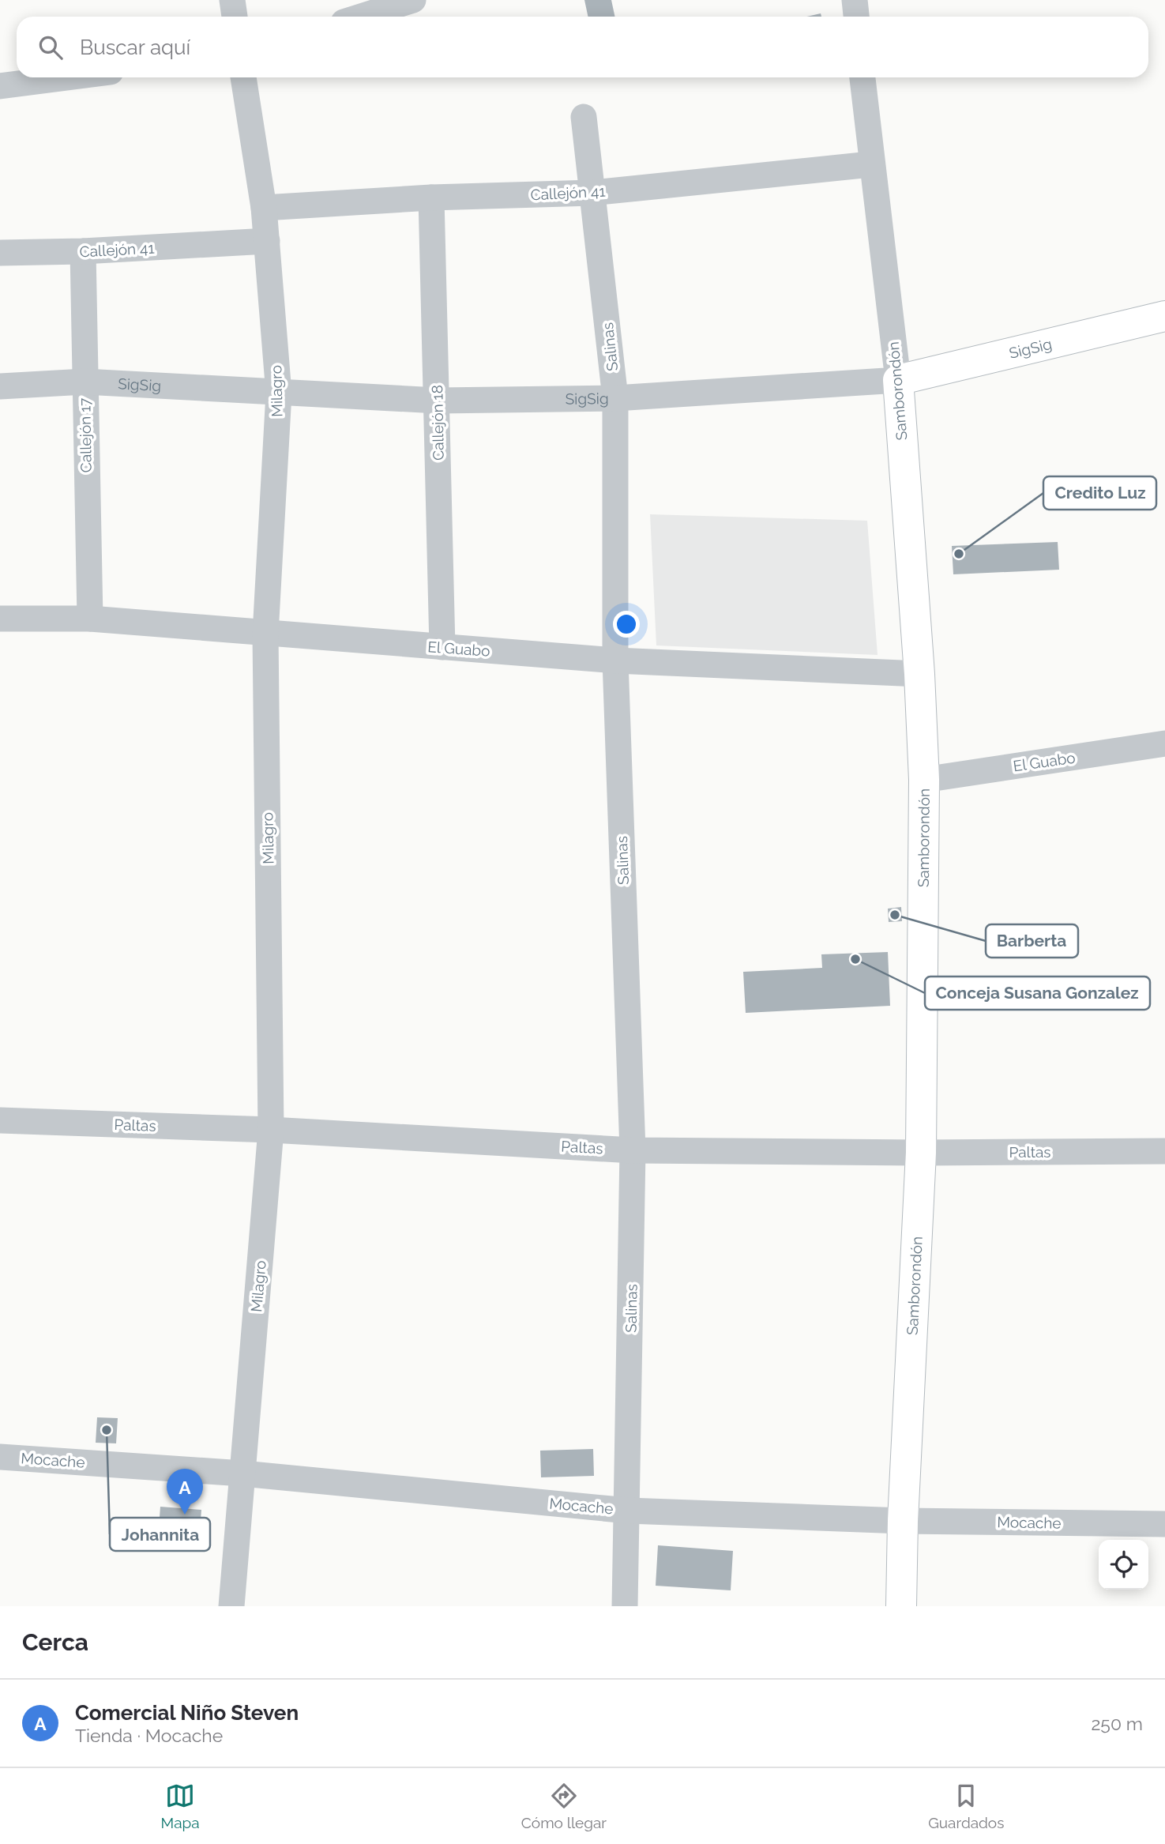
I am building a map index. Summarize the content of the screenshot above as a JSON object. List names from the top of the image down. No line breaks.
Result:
{"streets":{"street":["Callejón 41","Salinas","SigSig","Milagro","Samborondón","Callejón 18","Callejón 17","El Guabo","Paltas","Mocache"]},"crossings":[["Callejón 41","Salinas"],["Callejón 41","Milagro"],["Callejón 41","Samborondón"],["Callejón 41","Callejón 18"],["Callejón 41","Callejón 17"],["Salinas","SigSig"],["Salinas","El Guabo"],["Salinas","Paltas"],["Salinas","Mocache"],["SigSig","Milagro"],["SigSig","Samborondón"],["SigSig","Callejón 18"],["SigSig","Callejón 17"],["Milagro","El Guabo"],["Milagro","Paltas"],["Milagro","Mocache"],["Samborondón","El Guabo"],["Samborondón","Paltas"],["Samborondón","Mocache"],["Callejón 18","El Guabo"],["Callejón 17","El Guabo"]],"places":["Credito Luz","Barberta","Conceja Susana Gonzalez","Johannita"],"page":{"search":"Buscar aquí","pins":"A","heading":"Cerca","list":[{"mark":"A","name":"Comercial Niño Steven","note":"Tienda · Mocache","value":"250 m"}],"nav":["Mapa","Cómo llegar","Guardados"]}}
